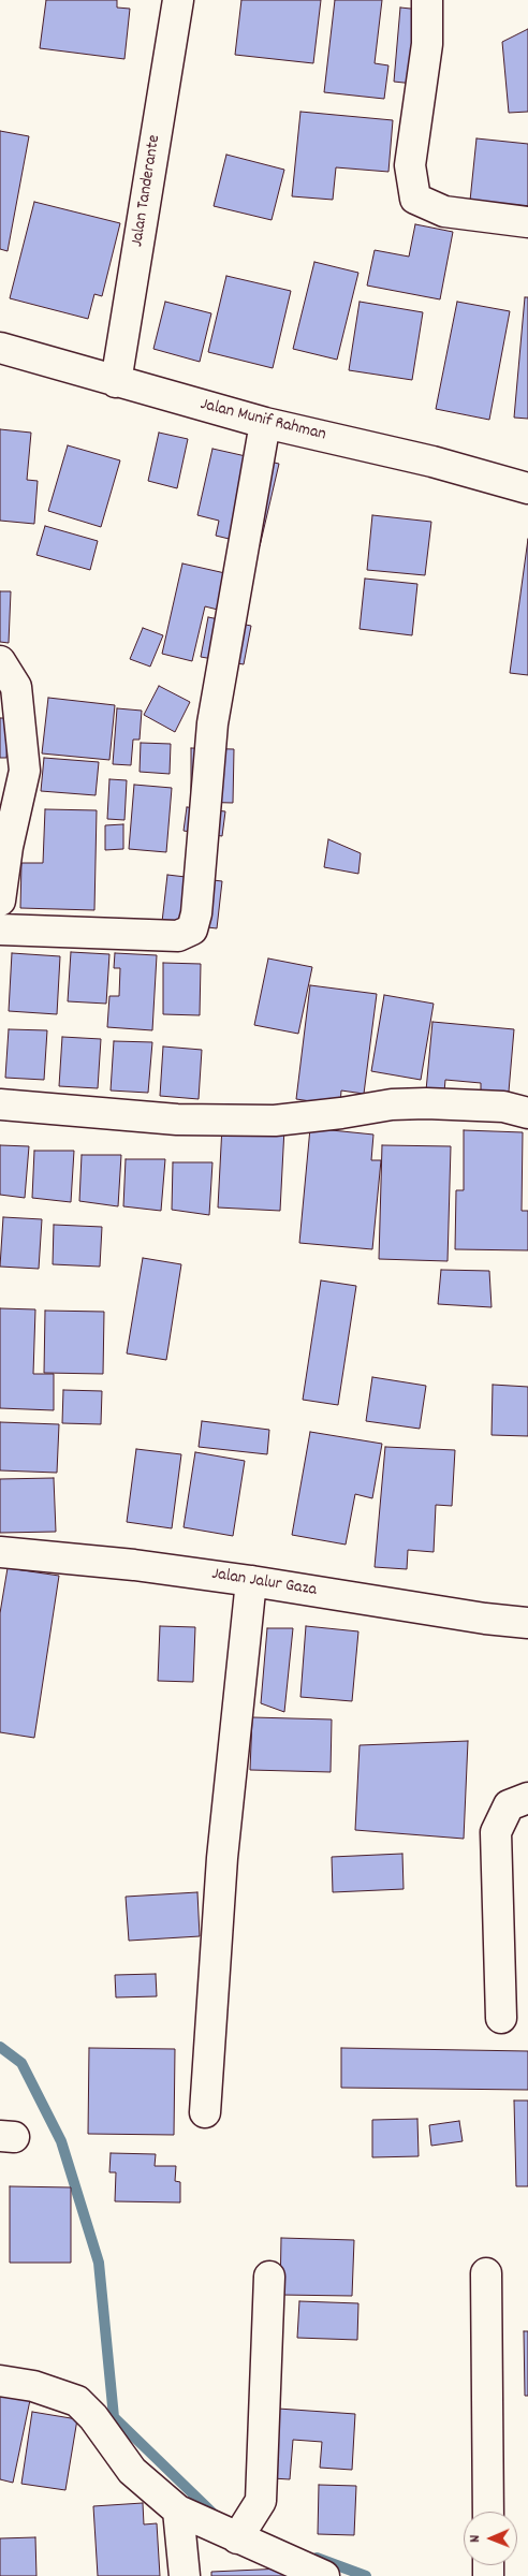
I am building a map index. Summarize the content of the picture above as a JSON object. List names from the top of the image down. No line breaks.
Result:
{"streets":{"street":["Jalan Tanderante","Jalan Munif Rahman","Jalan Jalur Gaza"]},"crossings":[["Jalan Tanderante","Jalan Munif Rahman"]],"north":"left"}
